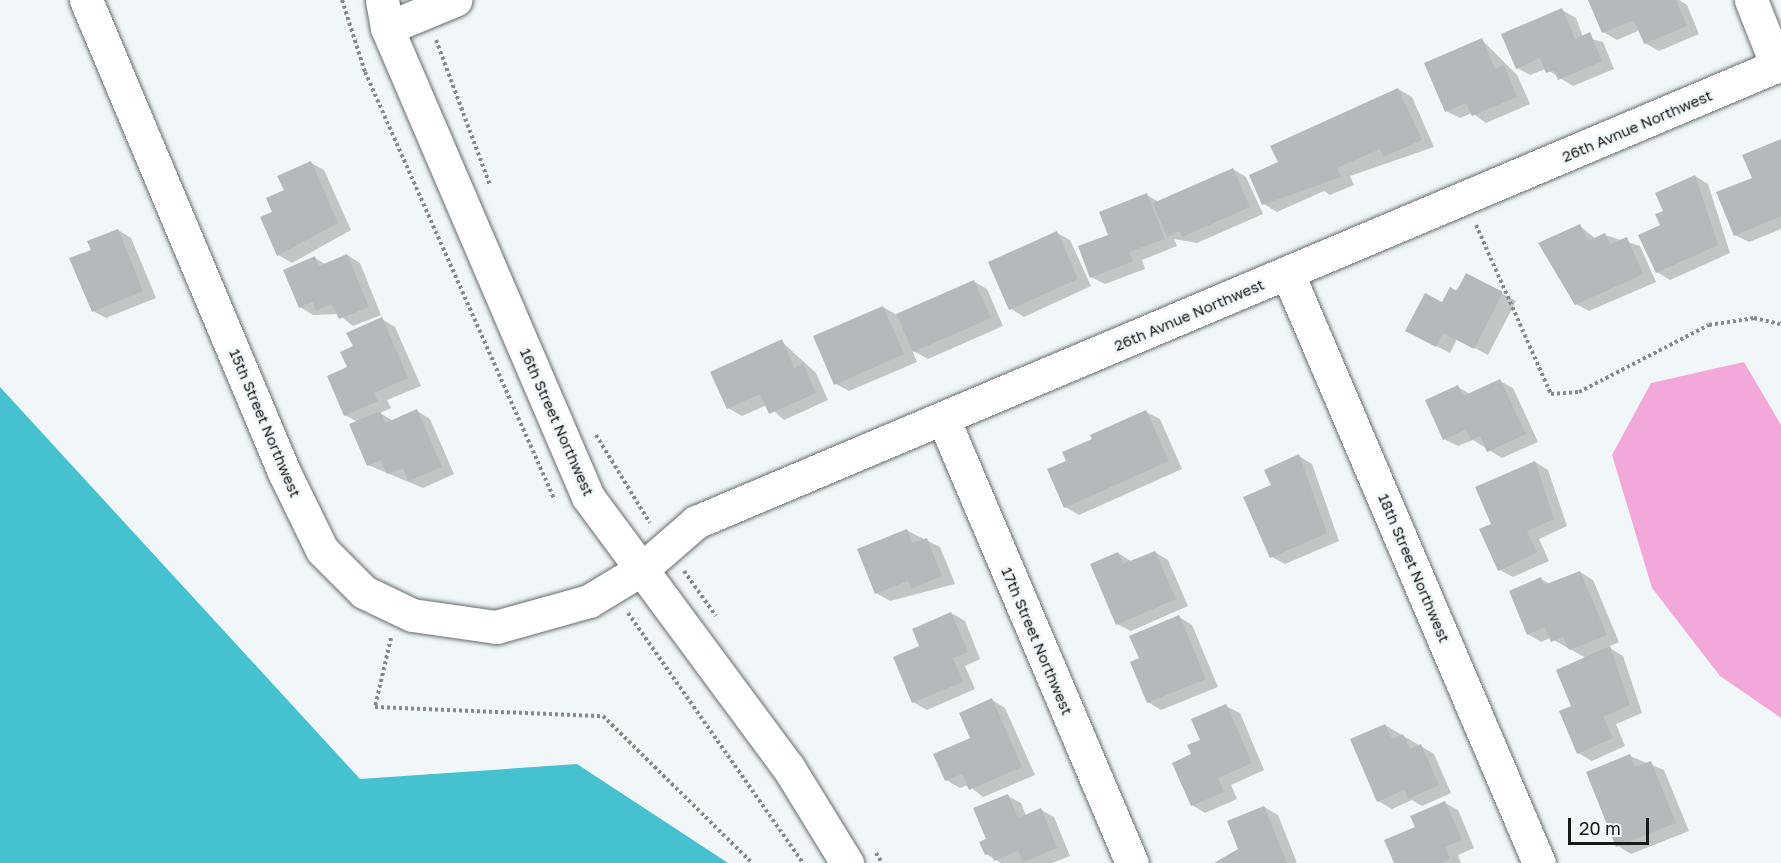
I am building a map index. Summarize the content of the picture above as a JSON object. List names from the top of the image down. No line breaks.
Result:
{"streets":{"street":["26th Avnue Northwest","16th Street Northwest","15th Street Northwest","18th Street Northwest","17th Street Northwest"]},"crossings":[["26th Avnue Northwest","16th Street Northwest"],["26th Avnue Northwest","15th Street Northwest"],["26th Avnue Northwest","18th Street Northwest"],["26th Avnue Northwest","17th Street Northwest"]],"scale_bar":"20 m"}
